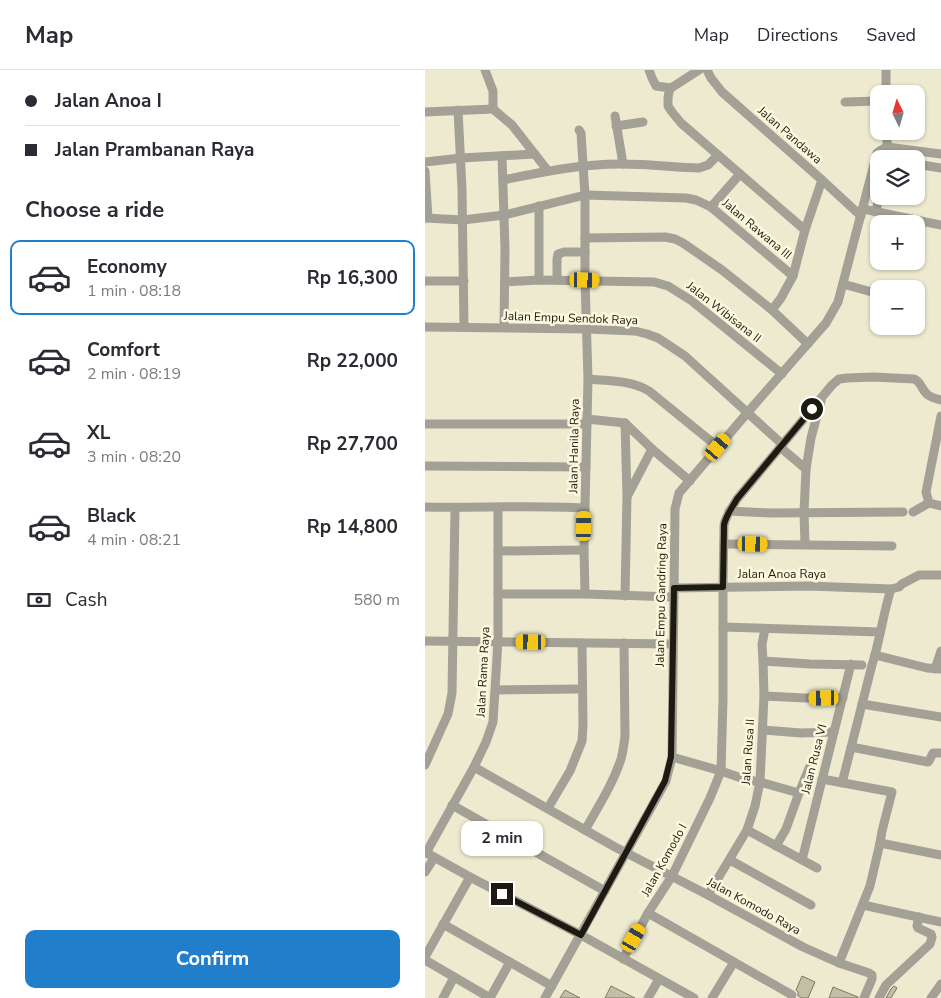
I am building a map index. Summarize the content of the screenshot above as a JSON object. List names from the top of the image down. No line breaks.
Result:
{"streets":{"street":["Jalan Pandawa","Jalan Rawana III","Jalan Wibisana II","Jalan Empu Sendok Raya","Jalan Hanila Raya","Jalan Anoa Raya","Jalan Empu Gandring Raya","Jalan Rama Raya","Jalan Rusa II","Jalan Rusa VI","Jalan Komodo I","Jalan Komodo Raya"]},"crossings":[["Jalan Pandawa","Jalan Empu Gandring Raya"],["Jalan Rawana III","Jalan Hanila Raya"],["Jalan Wibisana II","Jalan Hanila Raya"],["Jalan Wibisana II","Jalan Empu Gandring Raya"],["Jalan Empu Sendok Raya","Jalan Hanila Raya"],["Jalan Empu Sendok Raya","Jalan Empu Gandring Raya"],["Jalan Hanila Raya","Jalan Anoa Raya"],["Jalan Anoa Raya","Jalan Empu Gandring Raya"],["Jalan Anoa Raya","Jalan Rama Raya"],["Jalan Anoa Raya","Jalan Komodo I"],["Jalan Empu Gandring Raya","Jalan Komodo Raya"],["Jalan Rama Raya","Jalan Komodo Raya"],["Jalan Rusa II","Jalan Komodo Raya"],["Jalan Komodo I","Jalan Komodo Raya"]],"north":"top","page":{"header":"Map","nav":["Map","Directions","Saved"],"banner":["Jalan Anoa I","Jalan Prambanan Raya"],"map_buttons":["+","−"],"heading":"Choose a ride","list":[{"name":"Economy","note":"1 min · 08:18","value":"Rp 16,300"},{"name":"Comfort","note":"2 min · 08:19","value":"Rp 22,000"},{"name":"XL","note":"3 min · 08:20","value":"Rp 27,700"},{"name":"Black","note":"4 min · 08:21","value":"Rp 14,800"}],"pay":["Cash","580 m"],"bubble":"2 min","buttons":"Confirm"}}
